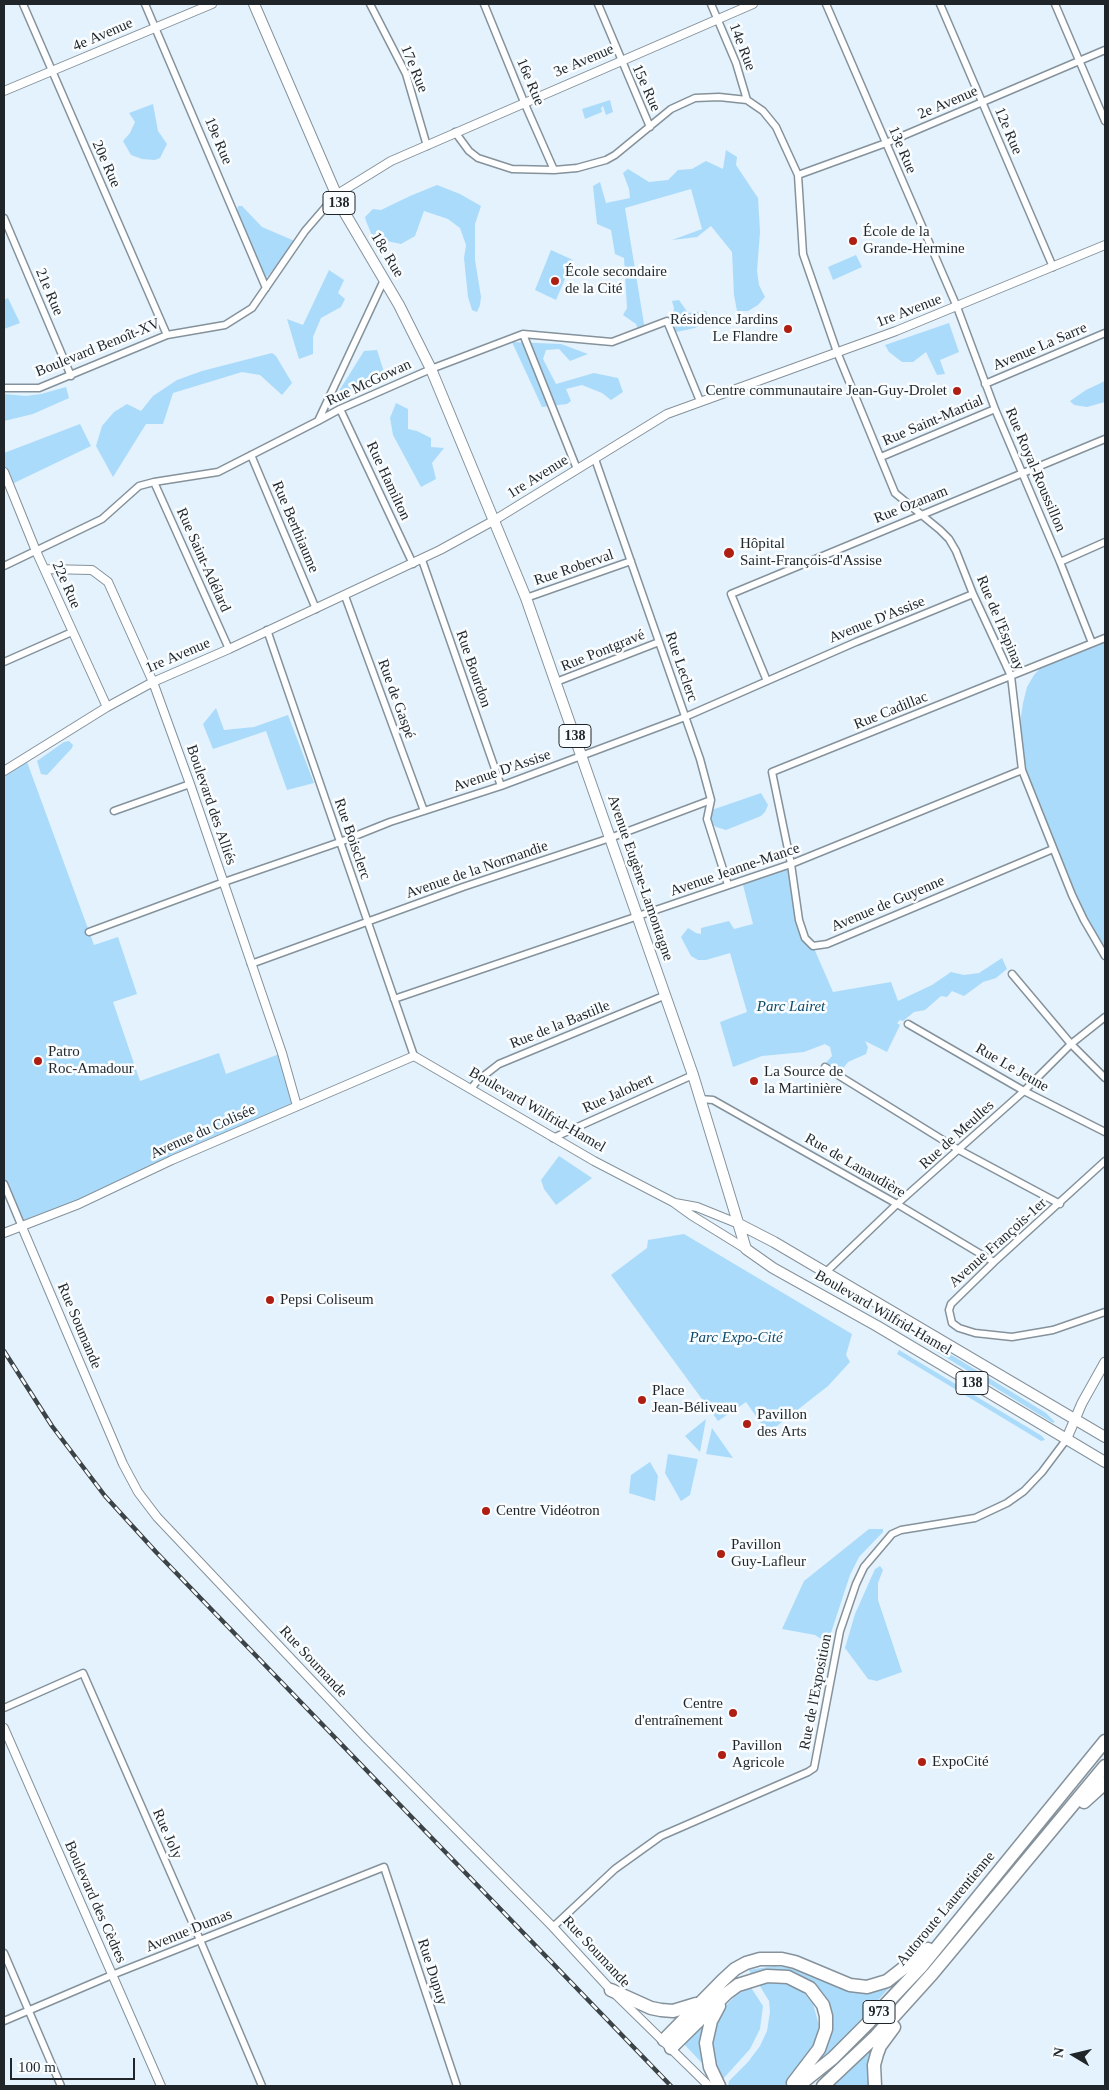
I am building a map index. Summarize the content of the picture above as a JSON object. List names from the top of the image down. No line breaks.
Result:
{"streets":{"highway":["Autoroute Laurentienne","973"],"main road":["138","18e Rue","Avenue Eugène-Lamontagne","Boulevard Wilfrid-Hamel"],"street":["4e Avenue","14e Rue","3e Avenue","17e Rue","16e Rue","15e Rue","2e Avenue","12e Rue","19e Rue","13e Rue","20e Rue","21e Rue","1re Avenue","Avenue La Sarre","Boulevard Benoît-XV","Rue McGowan","Rue Saint-Martial","Rue Royal-Roussillon","Rue Hamilton","Rue Ozanam","Rue Berthiaume","Rue Saint-Adélard","Rue Roberval","22e Rue","Avenue D'Assise","Rue de l'Espinay","Rue Pontgravé","Rue Leclerc","Rue Bourdon","Rue de Gaspé","Rue Cadillac","Boulevard des Alliés","Rue Boisclerc","Avenue de la Normandie","Avenue Jeanne-Mance","Avenue de Guyenne","Rue de la Bastille","Rue Le Jeune","Rue Jalobert","Avenue du Colisée","Rue de Meulles","Rue de Lanaudière","Avenue François-1er","Rue Soumande","Rue de l'Exposition","Rue Joly","Boulevard des Cèdres","Avenue Dumas","Rue Dupuy"]},"crossings":[["4e Avenue","19e Rue"],["4e Avenue","20e Rue"],["14e Rue","3e Avenue"],["3e Avenue","17e Rue"],["3e Avenue","16e Rue"],["3e Avenue","15e Rue"],["3e Avenue","Boulevard Benoît-XV"],["17e Rue","Boulevard Benoît-XV"],["2e Avenue","12e Rue"],["2e Avenue","13e Rue"],["12e Rue","1re Avenue"],["19e Rue","Boulevard Benoît-XV"],["13e Rue","1re Avenue"],["13e Rue","Rue Royal-Roussillon"],["20e Rue","Boulevard Benoît-XV"],["18e Rue","1re Avenue"],["18e Rue","Boulevard Benoît-XV"],["18e Rue","Rue McGowan"],["18e Rue","Avenue Eugène-Lamontagne"],["21e Rue","Boulevard Benoît-XV"],["1re Avenue","Rue Royal-Roussillon"],["1re Avenue","Rue Hamilton"],["1re Avenue","Rue Berthiaume"],["1re Avenue","Rue Saint-Adélard"],["1re Avenue","22e Rue"],["1re Avenue","Rue de l'Espinay"],["1re Avenue","Rue Leclerc"],["1re Avenue","Rue Bourdon"],["1re Avenue","Rue de Gaspé"],["1re Avenue","Boulevard des Alliés"],["1re Avenue","Rue Boisclerc"],["1re Avenue","Avenue Eugène-Lamontagne"],["Avenue La Sarre","Rue Royal-Roussillon"],["Rue McGowan","Rue Hamilton"],["Rue McGowan","Rue Berthiaume"],["Rue McGowan","Rue Saint-Adélard"],["Rue McGowan","22e Rue"],["Rue Saint-Martial","Rue Royal-Roussillon"],["Rue Saint-Martial","Rue de l'Espinay"],["Rue Royal-Roussillon","Rue Ozanam"],["Rue Royal-Roussillon","Rue Cadillac"],["Rue Ozanam","Avenue D'Assise"],["Rue Ozanam","Rue de l'Espinay"],["Rue Roberval","Rue Leclerc"],["Rue Roberval","Avenue Eugène-Lamontagne"],["22e Rue","Boulevard des Alliés"],["Avenue D'Assise","Rue de l'Espinay"],["Avenue D'Assise","Rue Leclerc"],["Avenue D'Assise","Rue Bourdon"],["Avenue D'Assise","Rue de Gaspé"],["Avenue D'Assise","Boulevard des Alliés"],["Avenue D'Assise","Rue Boisclerc"],["Avenue D'Assise","Avenue Eugène-Lamontagne"],["Rue de l'Espinay","Rue Cadillac"],["Rue de l'Espinay","Avenue Jeanne-Mance"],["Rue de l'Espinay","Avenue de Guyenne"],["Rue Pontgravé","Rue Leclerc"],["Rue Pontgravé","Avenue Eugène-Lamontagne"],["Rue Leclerc","Avenue de la Normandie"],["Rue Leclerc","Avenue Jeanne-Mance"],["Rue Cadillac","Avenue Jeanne-Mance"],["Rue Cadillac","Avenue de Guyenne"],["Boulevard des Alliés","Avenue de la Normandie"],["Boulevard des Alliés","Avenue du Colisée"],["Rue Boisclerc","Avenue de la Normandie"],["Rue Boisclerc","Avenue Jeanne-Mance"],["Rue Boisclerc","Boulevard Wilfrid-Hamel"],["Rue Boisclerc","Avenue du Colisée"],["Avenue de la Normandie","Avenue Eugène-Lamontagne"],["Avenue Jeanne-Mance","Avenue Eugène-Lamontagne"],["Avenue Jeanne-Mance","Avenue de Guyenne"],["Avenue Eugène-Lamontagne","Rue de la Bastille"],["Avenue Eugène-Lamontagne","Rue Jalobert"],["Avenue Eugène-Lamontagne","Boulevard Wilfrid-Hamel"],["Avenue Eugène-Lamontagne","Rue de Lanaudière"],["Rue de la Bastille","Boulevard Wilfrid-Hamel"],["Rue Le Jeune","Rue de Meulles"],["Rue Jalobert","Boulevard Wilfrid-Hamel"],["Boulevard Wilfrid-Hamel","Avenue du Colisée"],["Boulevard Wilfrid-Hamel","Rue de Meulles"],["Boulevard Wilfrid-Hamel","Rue de l'Exposition"],["Avenue du Colisée","Rue Soumande"],["Rue de Meulles","Rue de Lanaudière"],["Rue de Lanaudière","Avenue François-1er"],["Rue Soumande","Rue de l'Exposition"],["Rue Joly","Avenue Dumas"],["Boulevard des Cèdres","Avenue Dumas"],["Avenue Dumas","Rue Dupuy"]],"parks":["Parc Lairet","Parc Expo-Cité"],"places":["École de la Grande-Hermine","École secondaire de la Cité","Résidence Jardins Le Flandre","Centre communautaire Jean-Guy-Drolet","Hôpital Saint-François-d'Assise","Patro Roc-Amadour","La Source de la Martinière","Pepsi Coliseum","Place Jean-Béliveau","Pavillon des Arts","Centre Vidéotron","Pavillon Guy-Lafleur","Centre d'entraînement","Pavillon Agricole","ExpoCité"],"scale_bar":"100 m","north":"left"}
